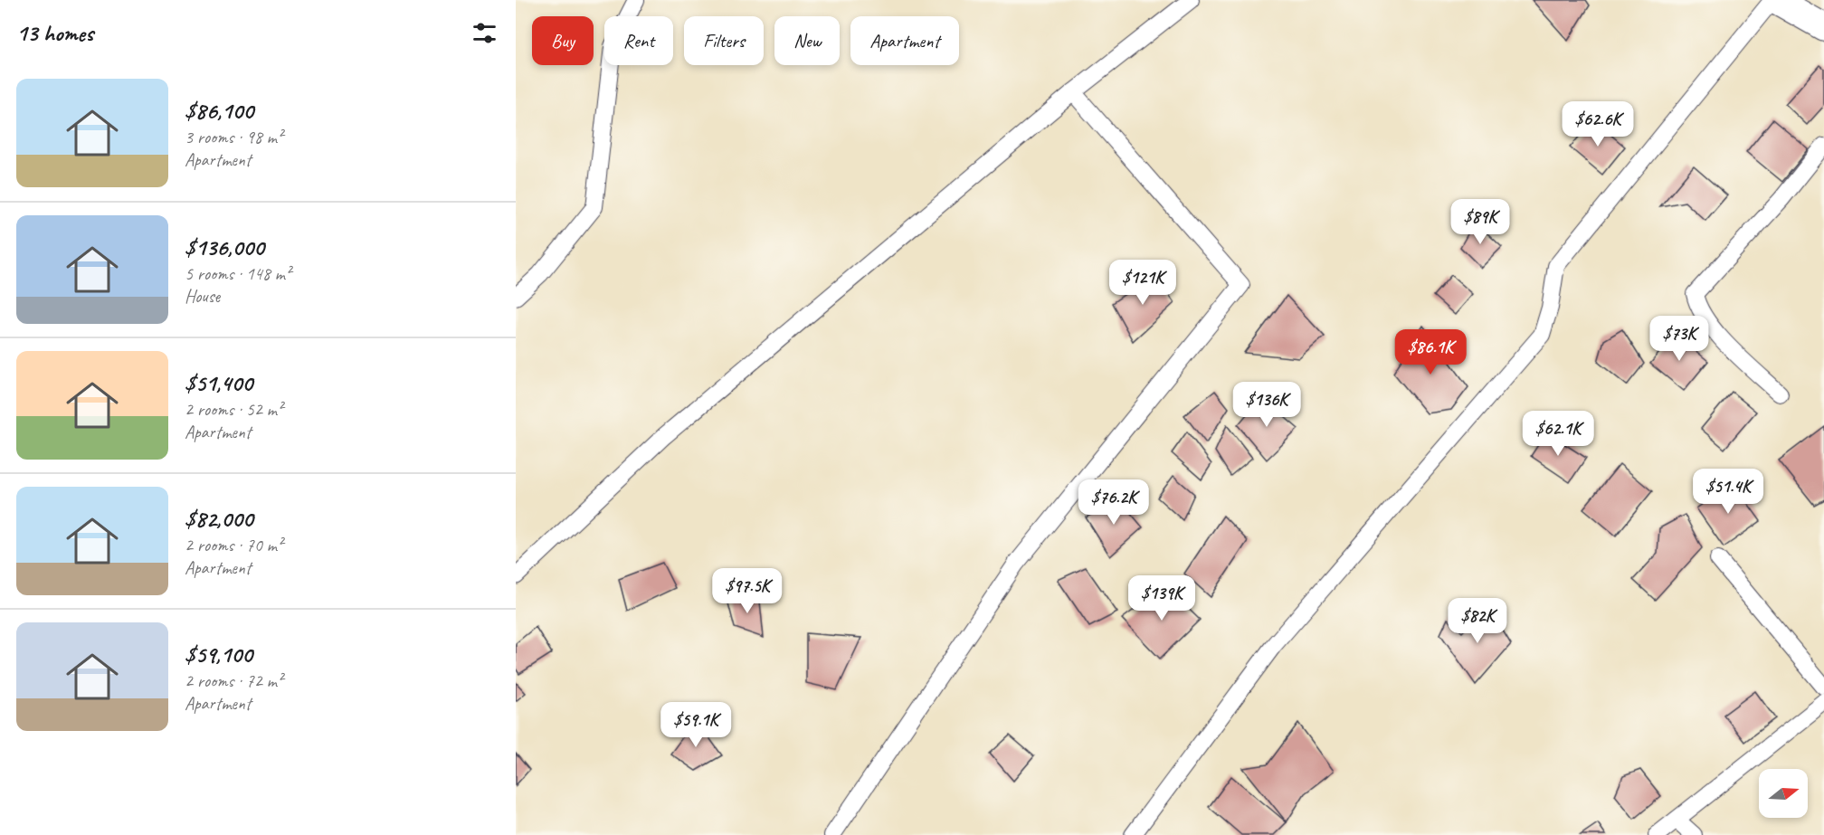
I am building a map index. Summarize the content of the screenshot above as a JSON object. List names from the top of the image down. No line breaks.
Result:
{"north":"right","page":{"heading":"13 homes","chip":["Buy","Rent","Filters","New","Apartment"],"list":[{"name":"$86,100","note":"3 rooms · 98 m² · Apartment"},{"name":"$136,000","note":"5 rooms · 148 m² · House"},{"name":"$51,400","note":"2 rooms · 52 m² · Apartment"},{"name":"$82,000","note":"2 rooms · 70 m² · Apartment"},{"name":"$59,100","note":"2 rooms · 72 m² · Apartment"}],"price":["$62.6K","$89K","$121K","$73K","$86.1K","$136K","$62.1K","$51.4K","$76.2K","$97.5K","$139K","$82K","$59.1K"]}}
